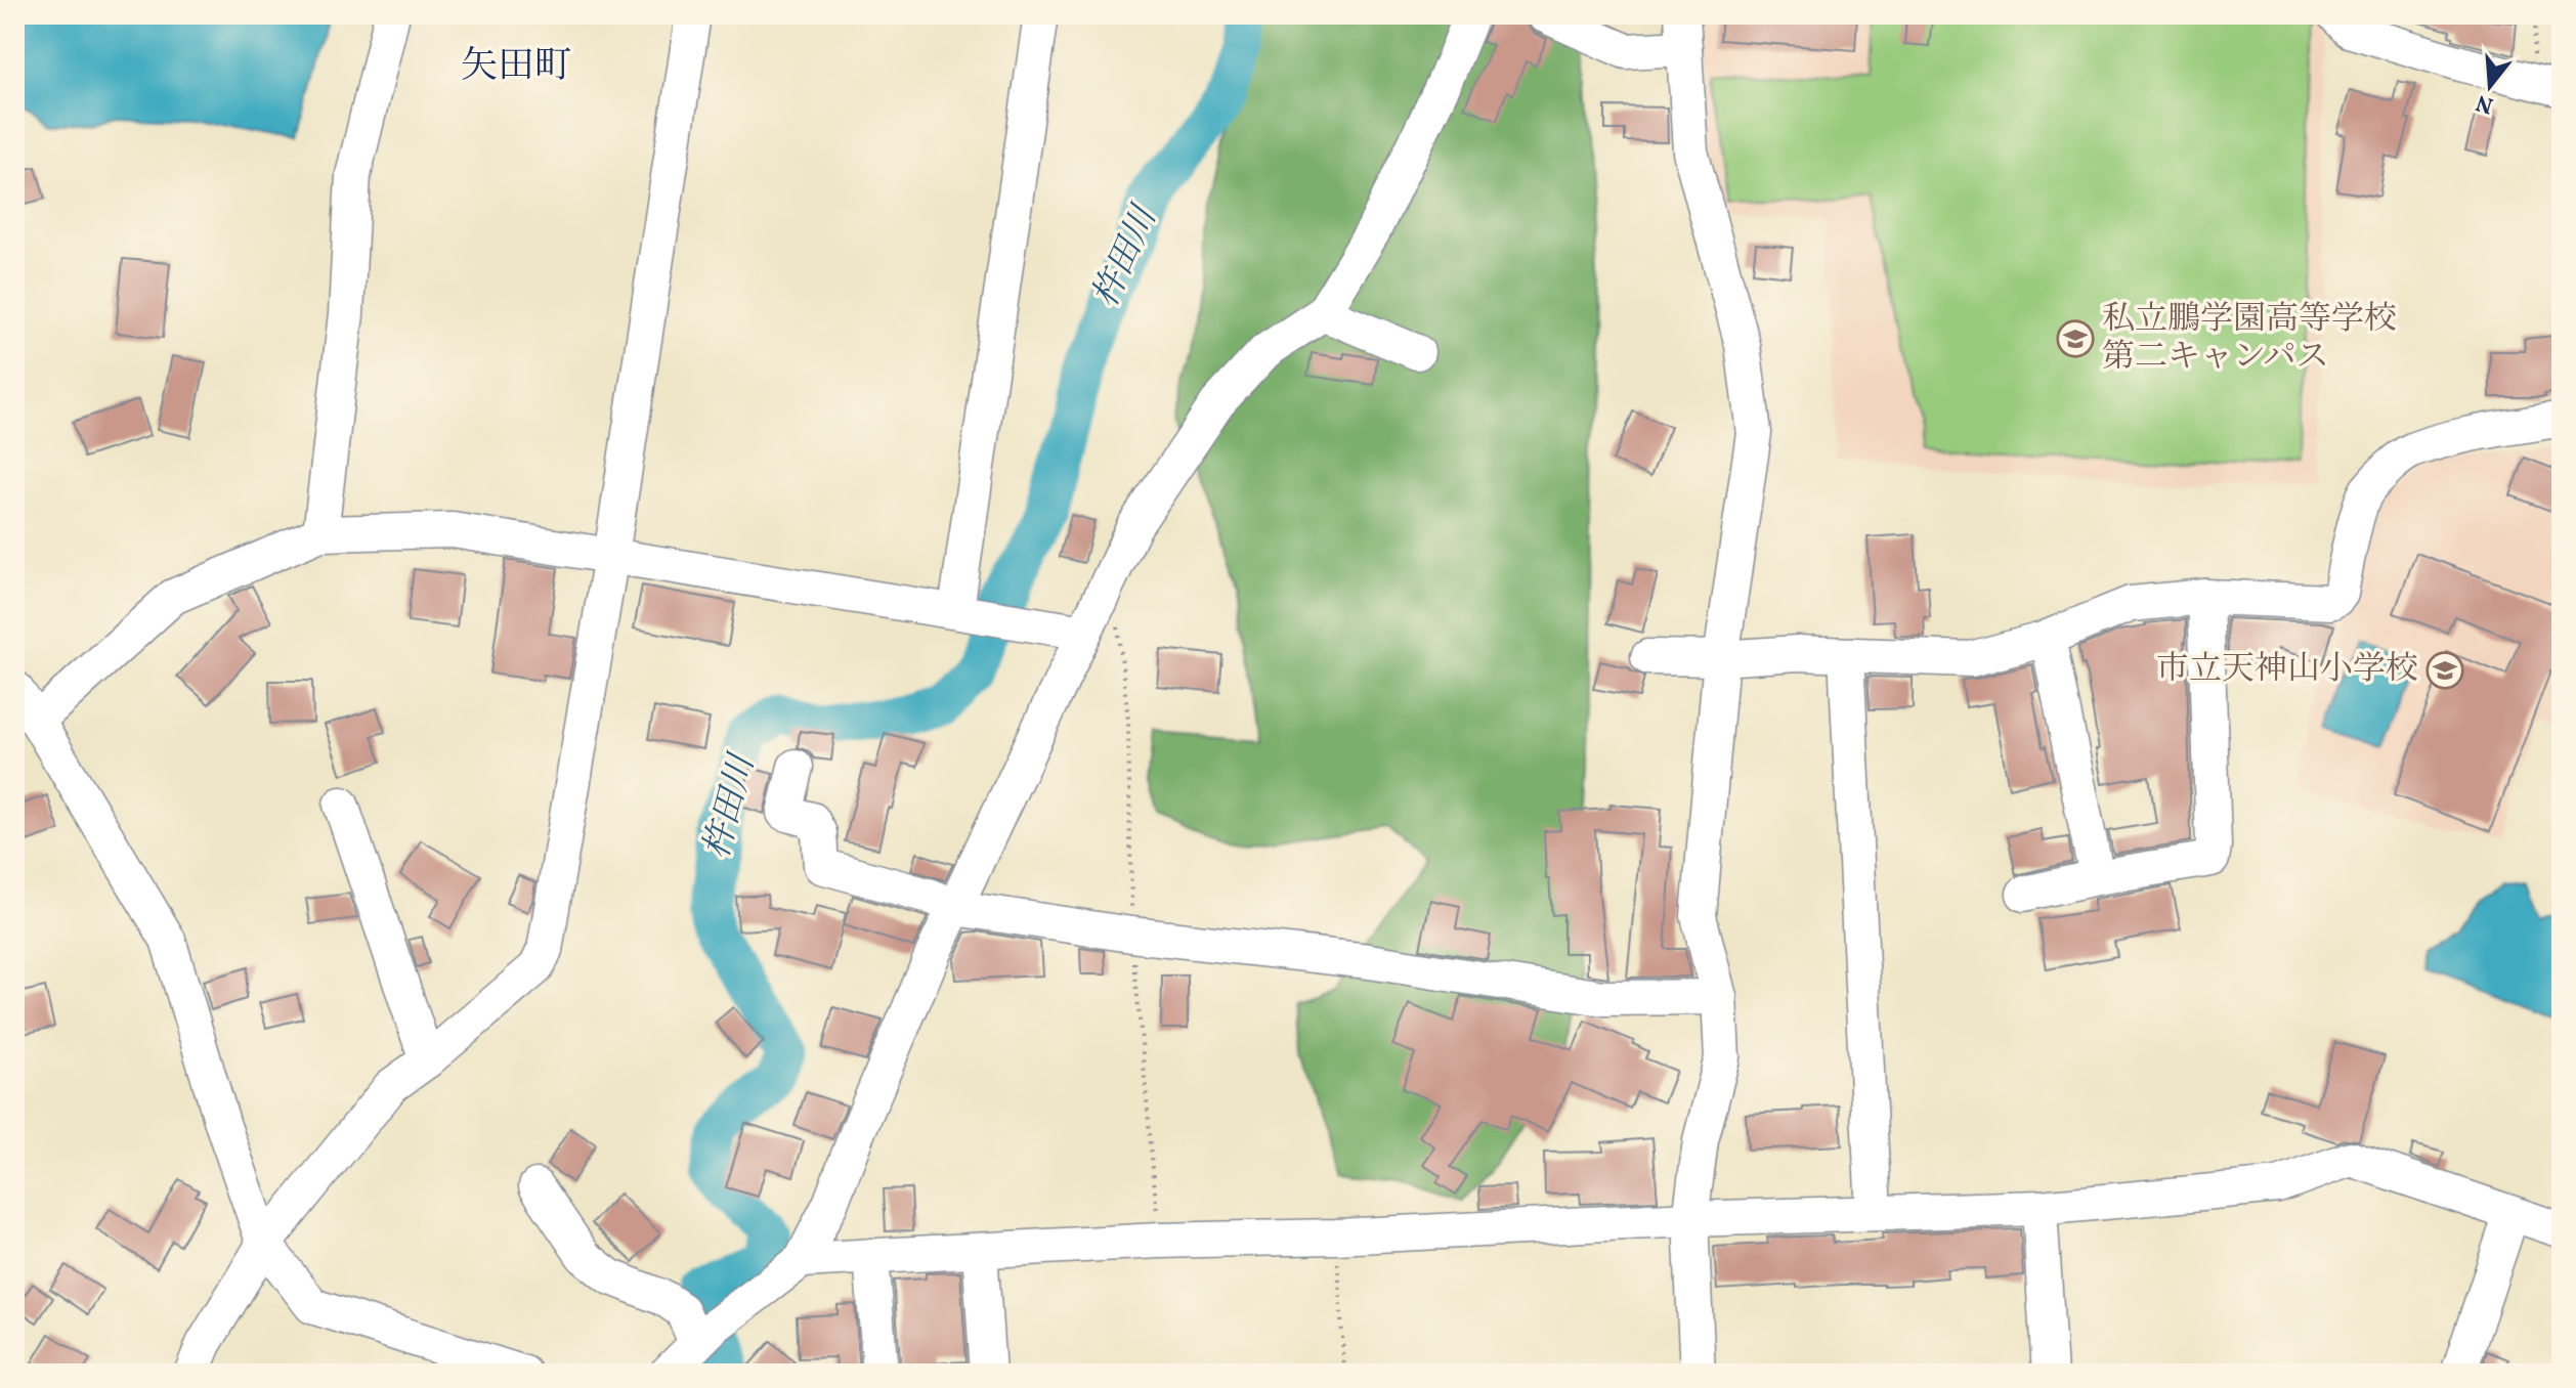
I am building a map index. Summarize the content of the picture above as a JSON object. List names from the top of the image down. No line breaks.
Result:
{"districts":["矢田町"],"water":["杵田川"],"places":{"school or university":["私立鵬学園高等学校 第二キャンパス","市立天神山小学校"]},"north":"bottom"}
